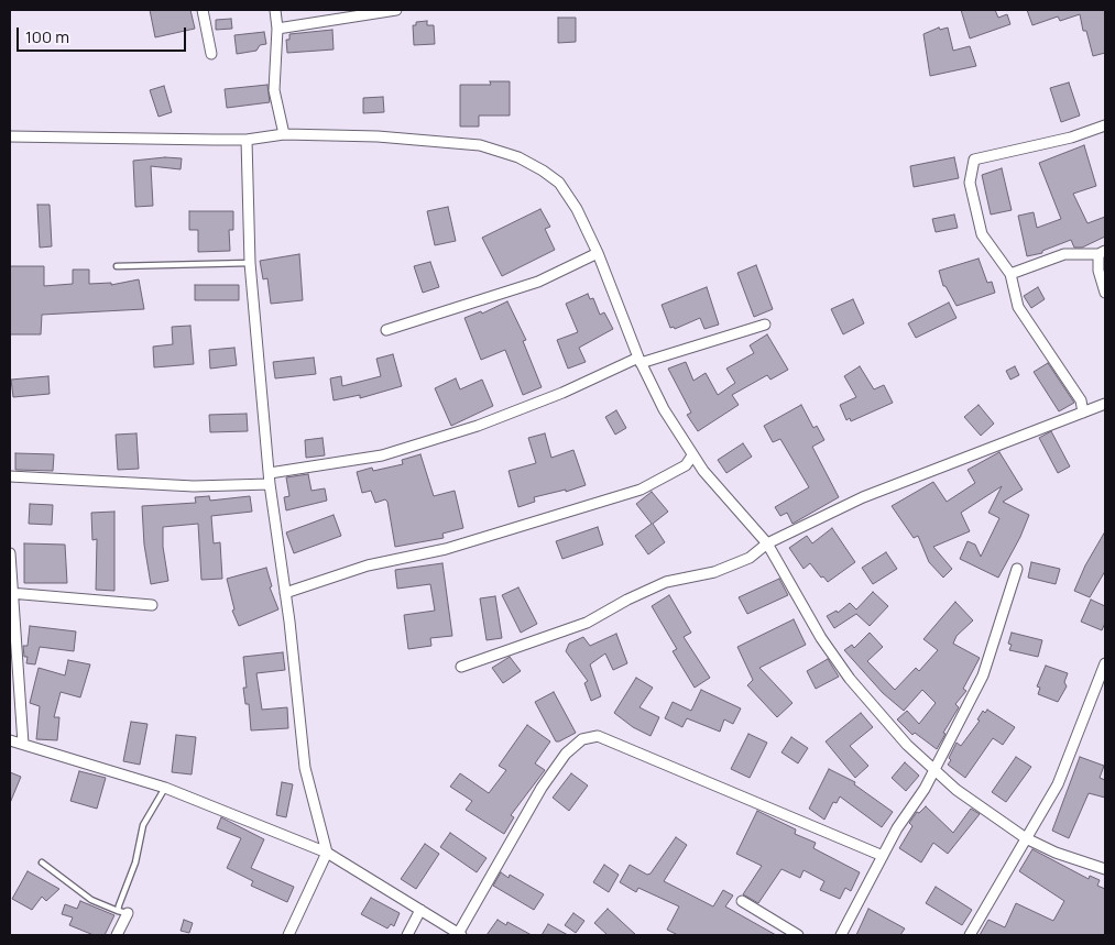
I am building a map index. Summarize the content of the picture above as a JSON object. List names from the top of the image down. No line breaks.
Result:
{"scale_bar":"100 m"}
